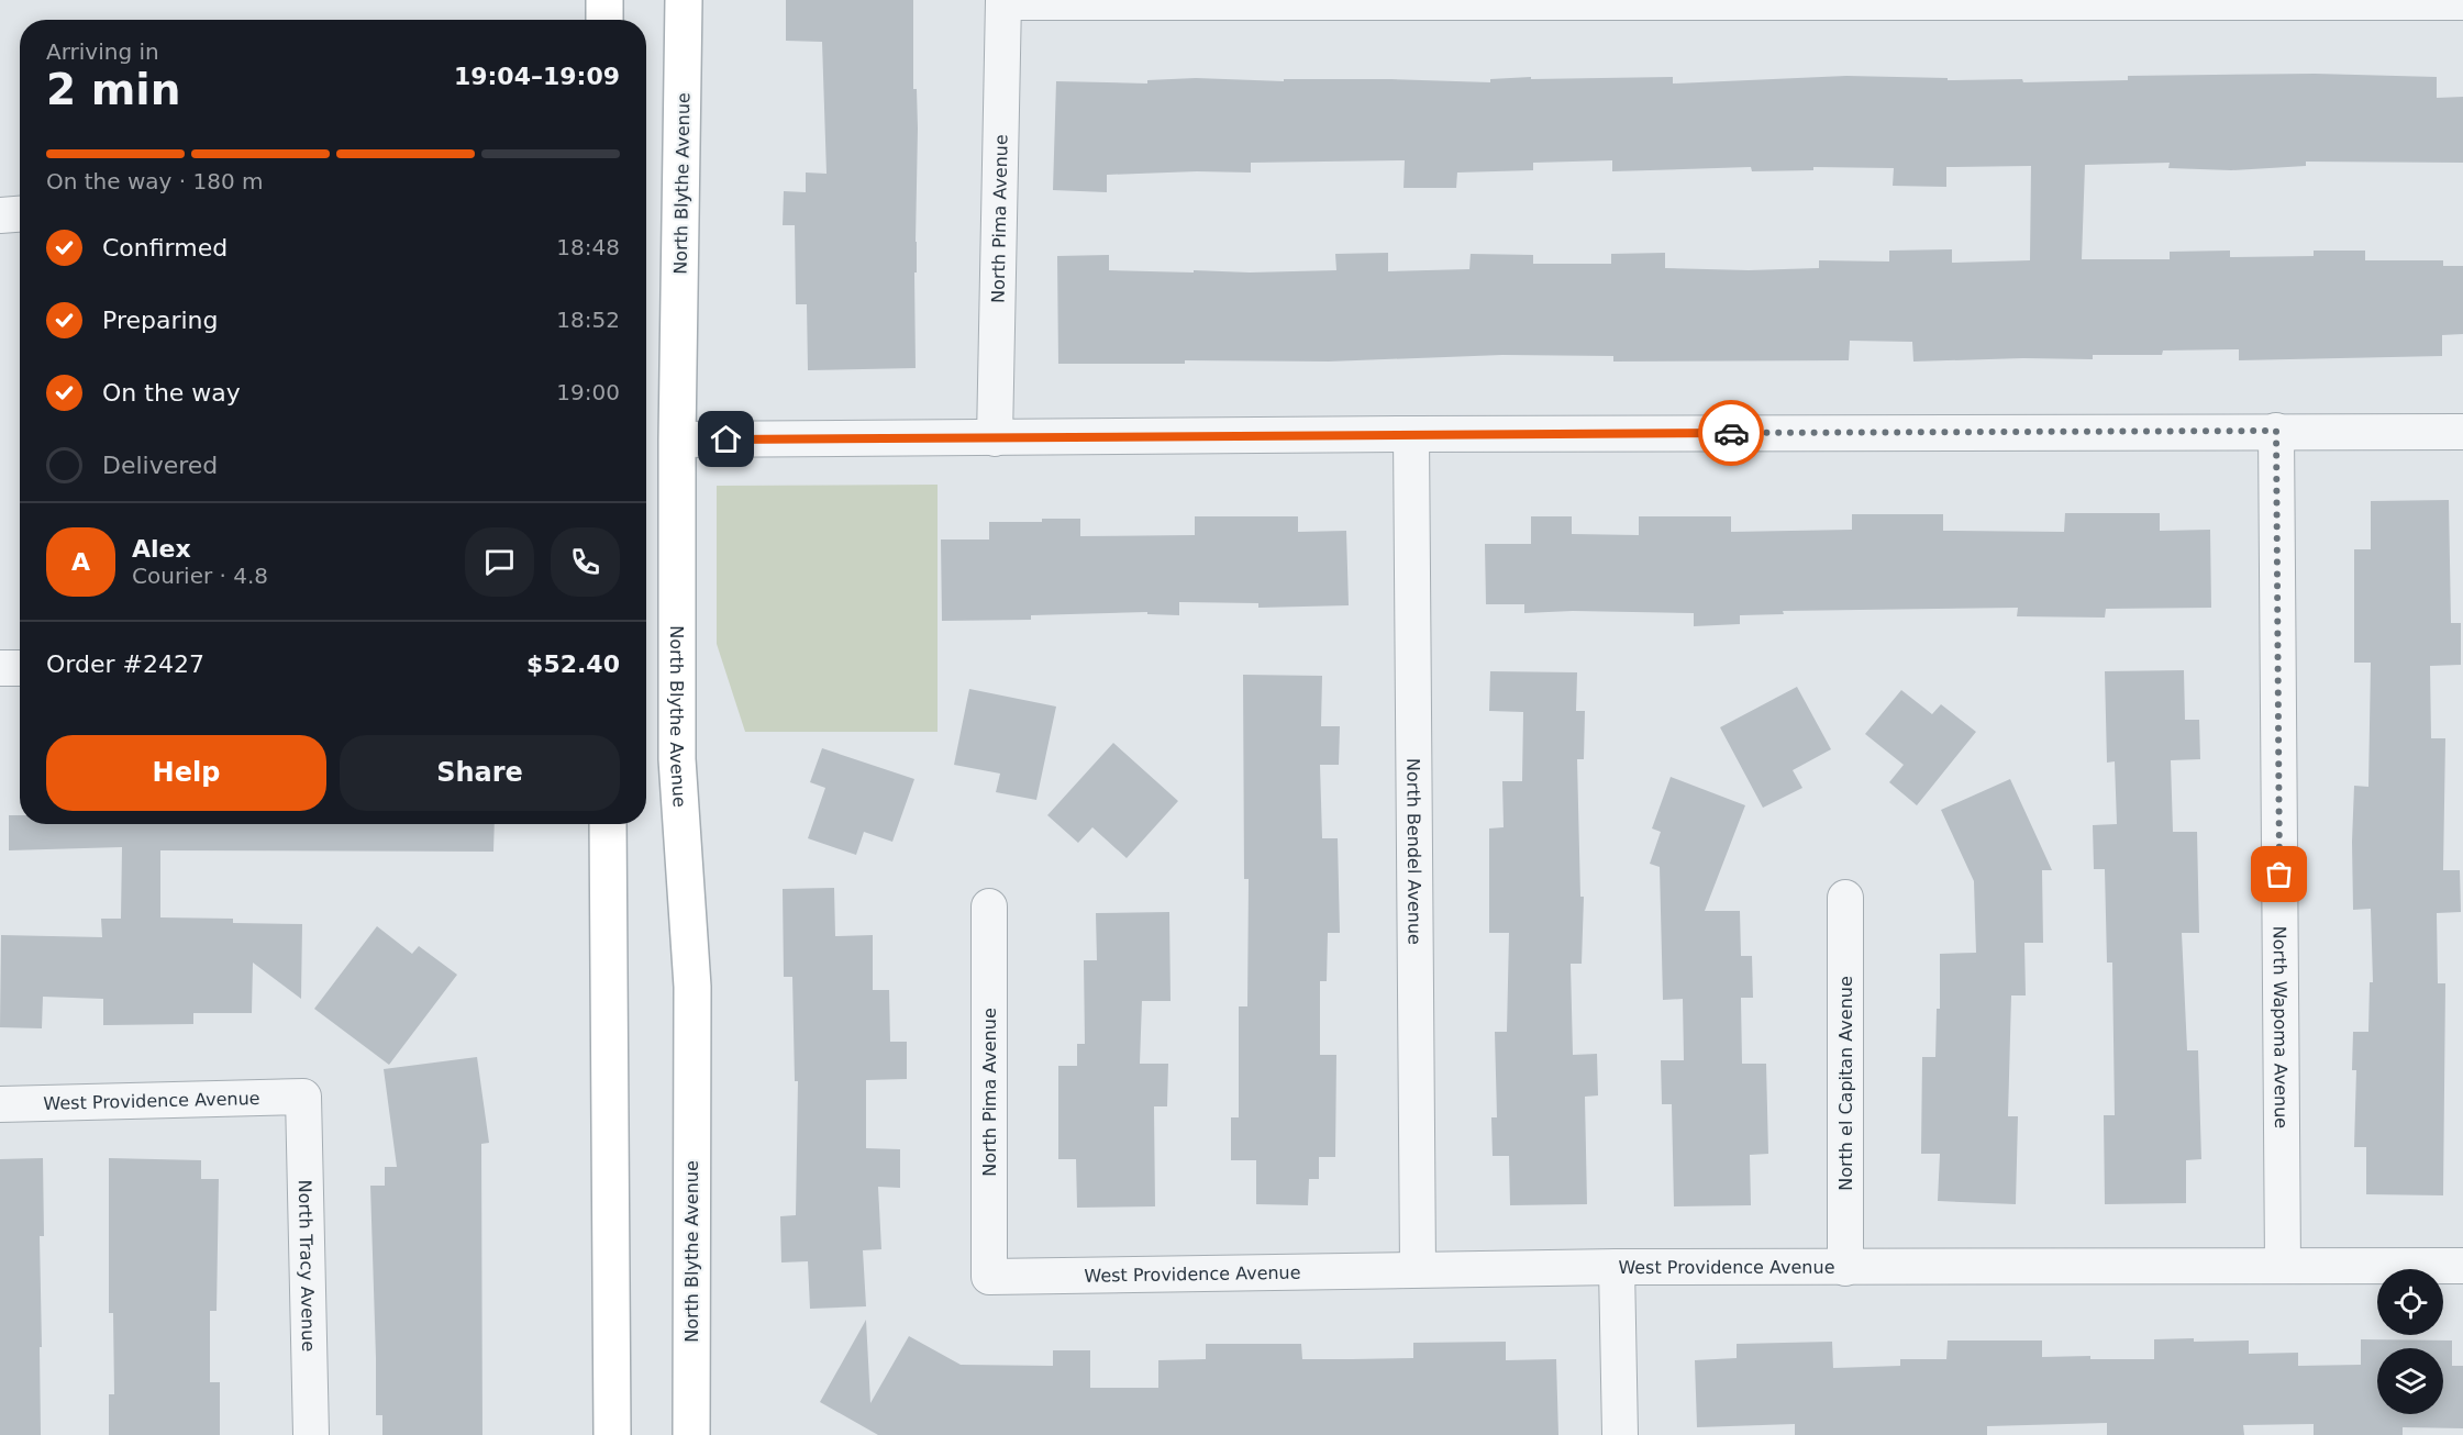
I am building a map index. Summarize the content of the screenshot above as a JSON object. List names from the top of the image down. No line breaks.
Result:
{"streets":{"street":["North Blythe Avenue","North Pima Avenue","North Bendel Avenue","North Wapoma Avenue","North el Capitan Avenue","West Providence Avenue","North Tracy Avenue"]},"crossings":[["North Pima Avenue","West Providence Avenue"],["North Bendel Avenue","West Providence Avenue"],["North Wapoma Avenue","West Providence Avenue"],["North el Capitan Avenue","West Providence Avenue"],["West Providence Avenue","North Tracy Avenue"]],"page":{"heading":["2 min","Arriving in","19:04–19:09"],"panel":["Alex","Courier · 4.8","Order #2427","$52.40"],"bar":"On the way · 180 m","list":[["Confirmed","18:48"],["Preparing","18:52"],["On the way","19:00"],"Delivered"],"round":"A","buttons":["Help","Share"]}}
